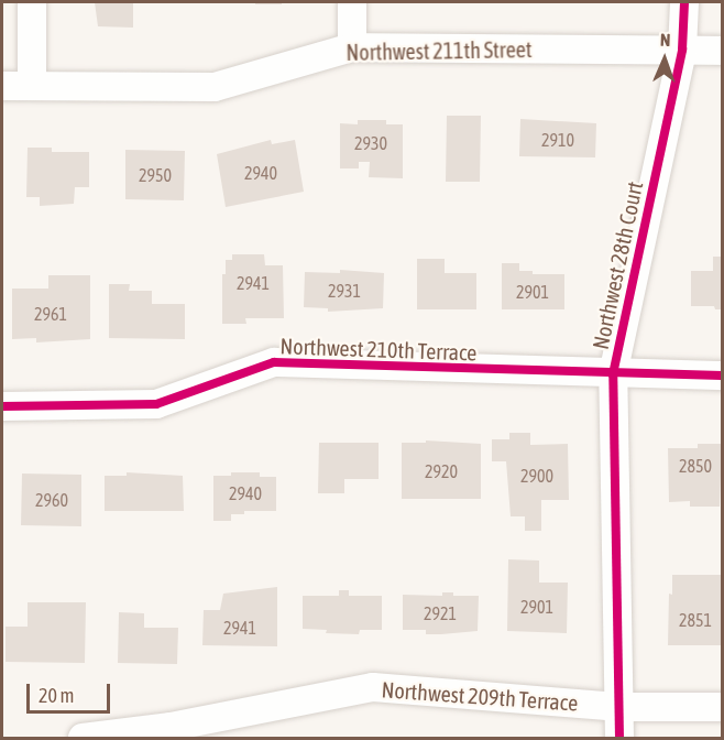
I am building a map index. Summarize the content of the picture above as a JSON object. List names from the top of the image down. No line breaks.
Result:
{"streets":{"street":["Northwest 211th Street","Northwest 28th Court","Northwest 210th Terrace","Northwest 209th Terrace"]},"crossings":[["Northwest 211th Street","Northwest 28th Court"],["Northwest 28th Court","Northwest 210th Terrace"],["Northwest 28th Court","Northwest 209th Terrace"]],"house_numbers":["2910","2930","2940","2950","2941","2931","2901","2961","2850","2920","2900","2940","2960","2901","2921","2851","2941"],"scale_bar":"20 m","north":"top"}
